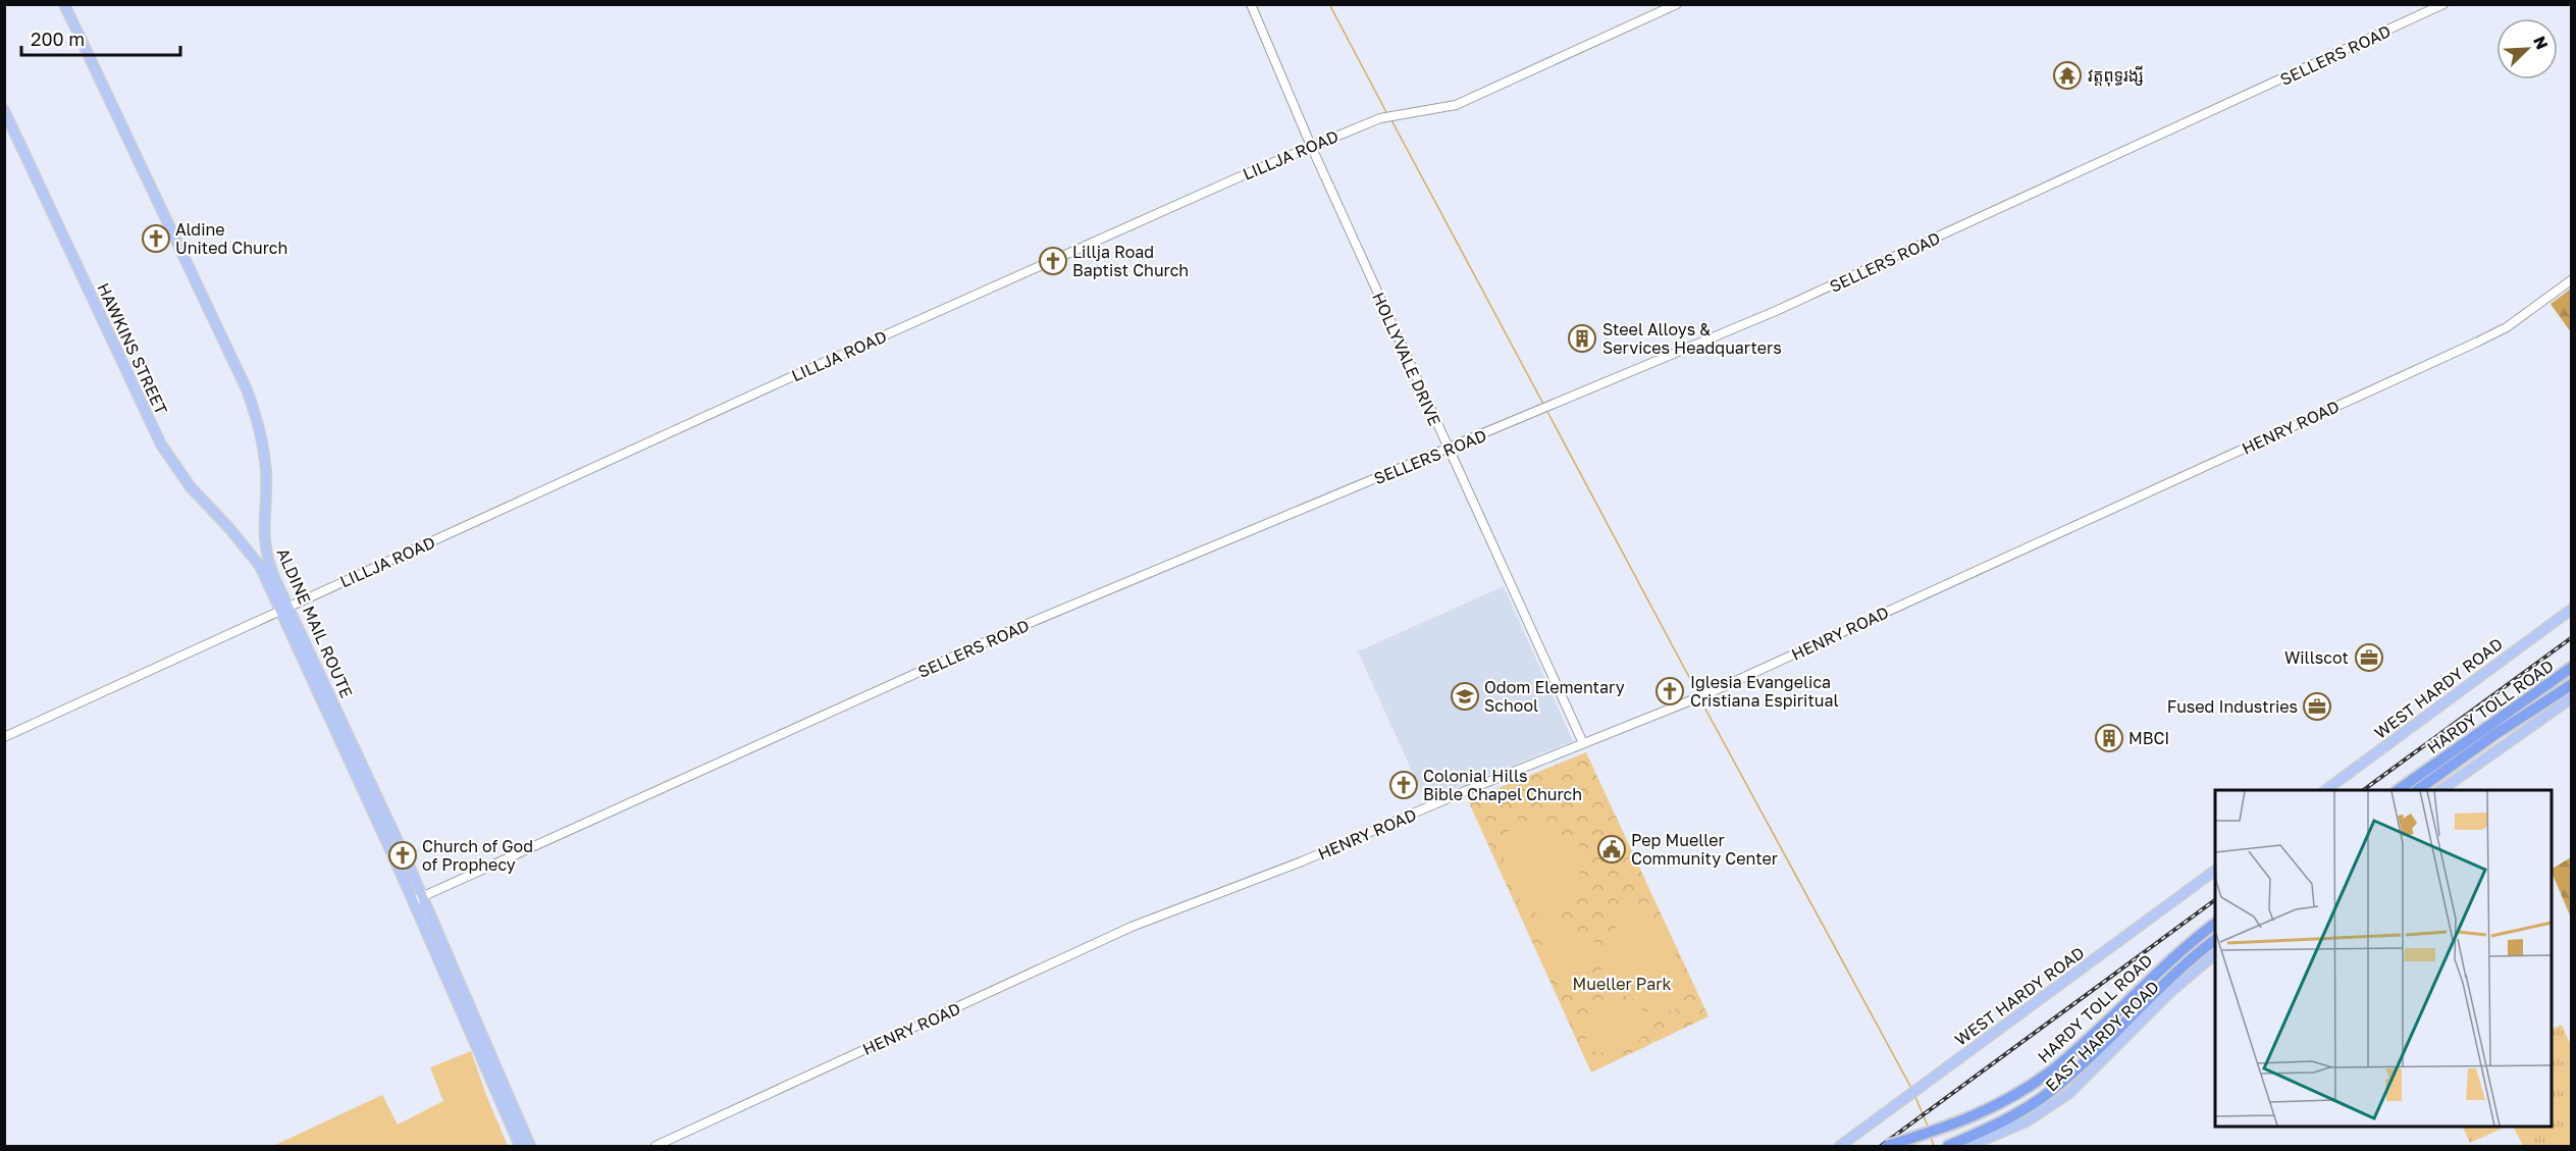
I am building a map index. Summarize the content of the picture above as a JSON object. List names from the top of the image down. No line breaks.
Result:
{"streets":{"highway":["HARDY TOLL ROAD"],"main road":["HAWKINS STREET","ALDINE MAIL ROUTE","WEST HARDY ROAD","EAST HARDY ROAD"],"street":["SELLERS ROAD","LILLJA ROAD","HOLLYVALE DRIVE","HENRY ROAD"]},"crossings":[["SELLERS ROAD","HOLLYVALE DRIVE"],["SELLERS ROAD","ALDINE MAIL ROUTE"],["LILLJA ROAD","HOLLYVALE DRIVE"],["LILLJA ROAD","ALDINE MAIL ROUTE"],["HAWKINS STREET","ALDINE MAIL ROUTE"],["HOLLYVALE DRIVE","HENRY ROAD"],["HARDY TOLL ROAD","EAST HARDY ROAD"]],"parks":["Mueller Park"],"places":{"temple":["វត្តពុទ្ធរង្សី"],"church":["Aldine United Church","Lillja Road Baptist Church","Iglesia Evangelica Cristiana Espiritual","Colonial Hills Bible Chapel Church","Church of God of Prophecy"],"building":["Steel Alloys & Services Headquarters","MBCI"],"office":["Willscot","Fused Industries"],"school or university":["Odom Elementary School"],"public building":["Pep Mueller Community Center"]},"scale_bar":"200 m","north":"top right"}
